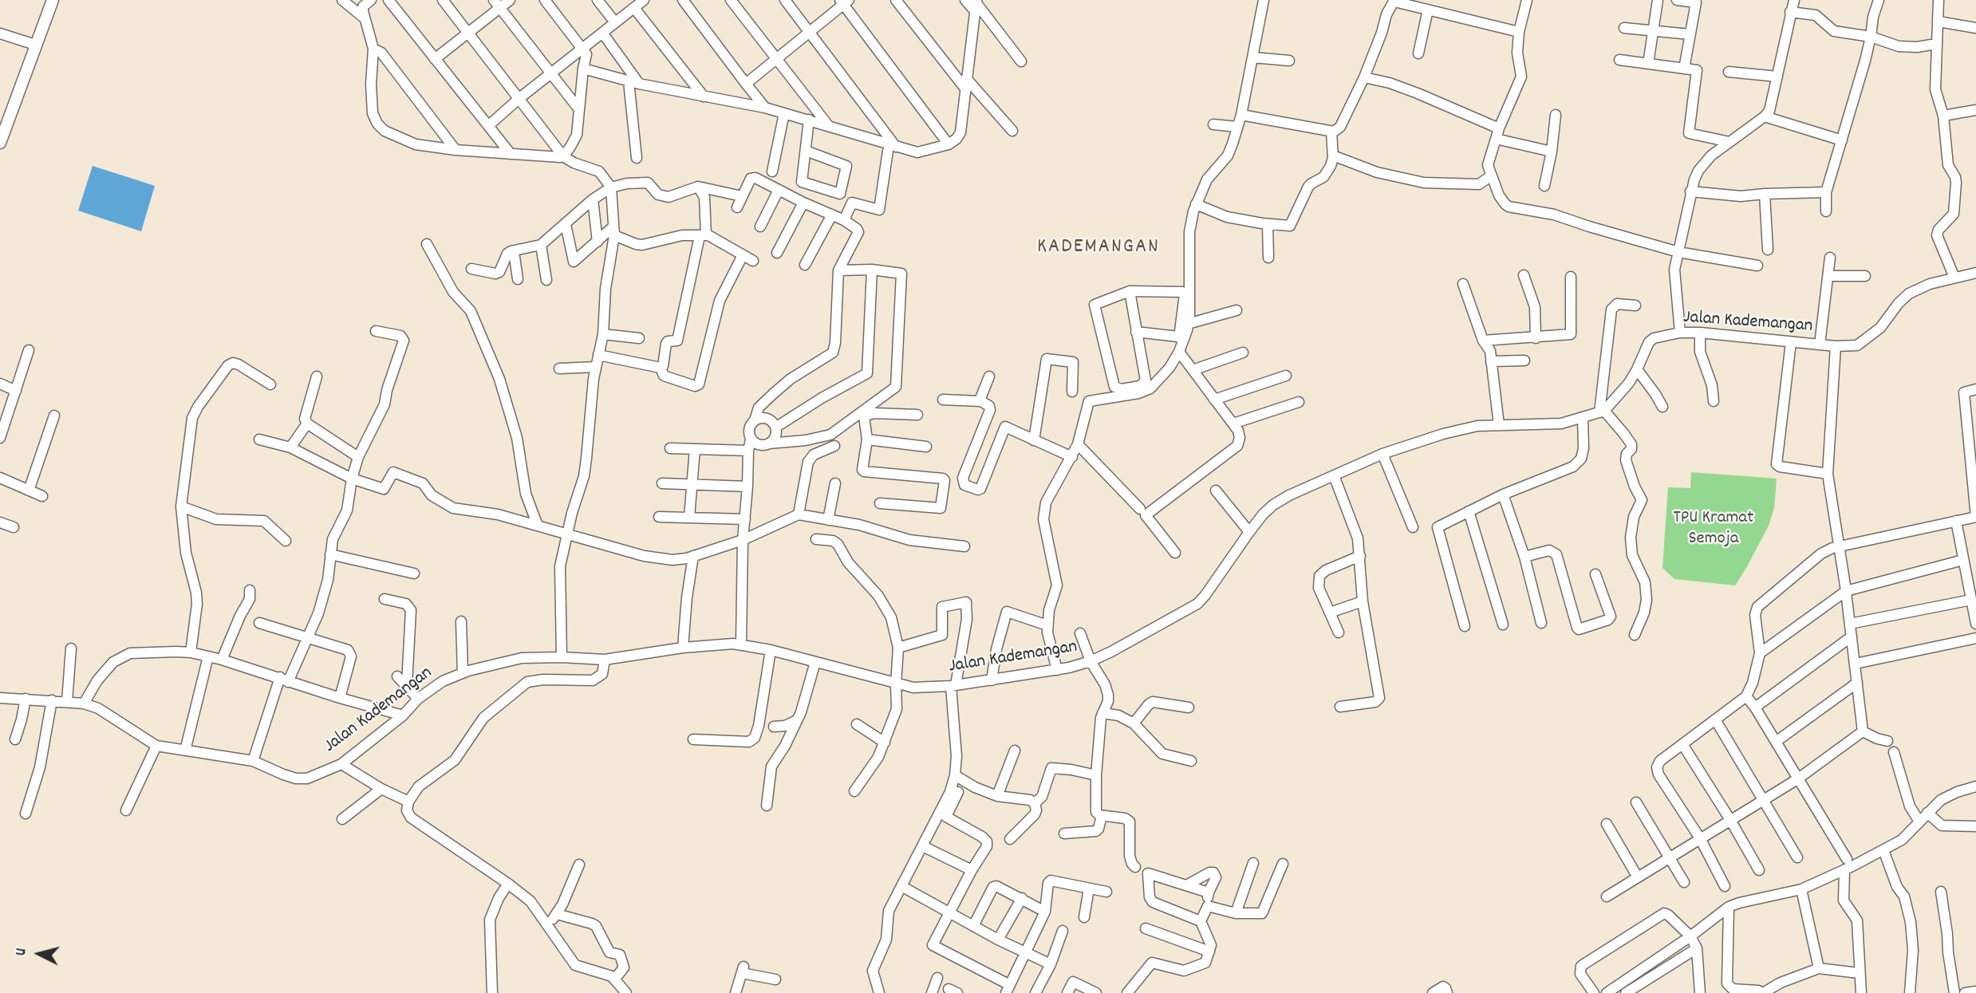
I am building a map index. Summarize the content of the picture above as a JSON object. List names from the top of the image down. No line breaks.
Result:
{"streets":{"street":["Jalan Kademangan"]},"districts":["KADEMANGAN"],"parks":["TPU Kramat Semoja"],"north":"left"}
